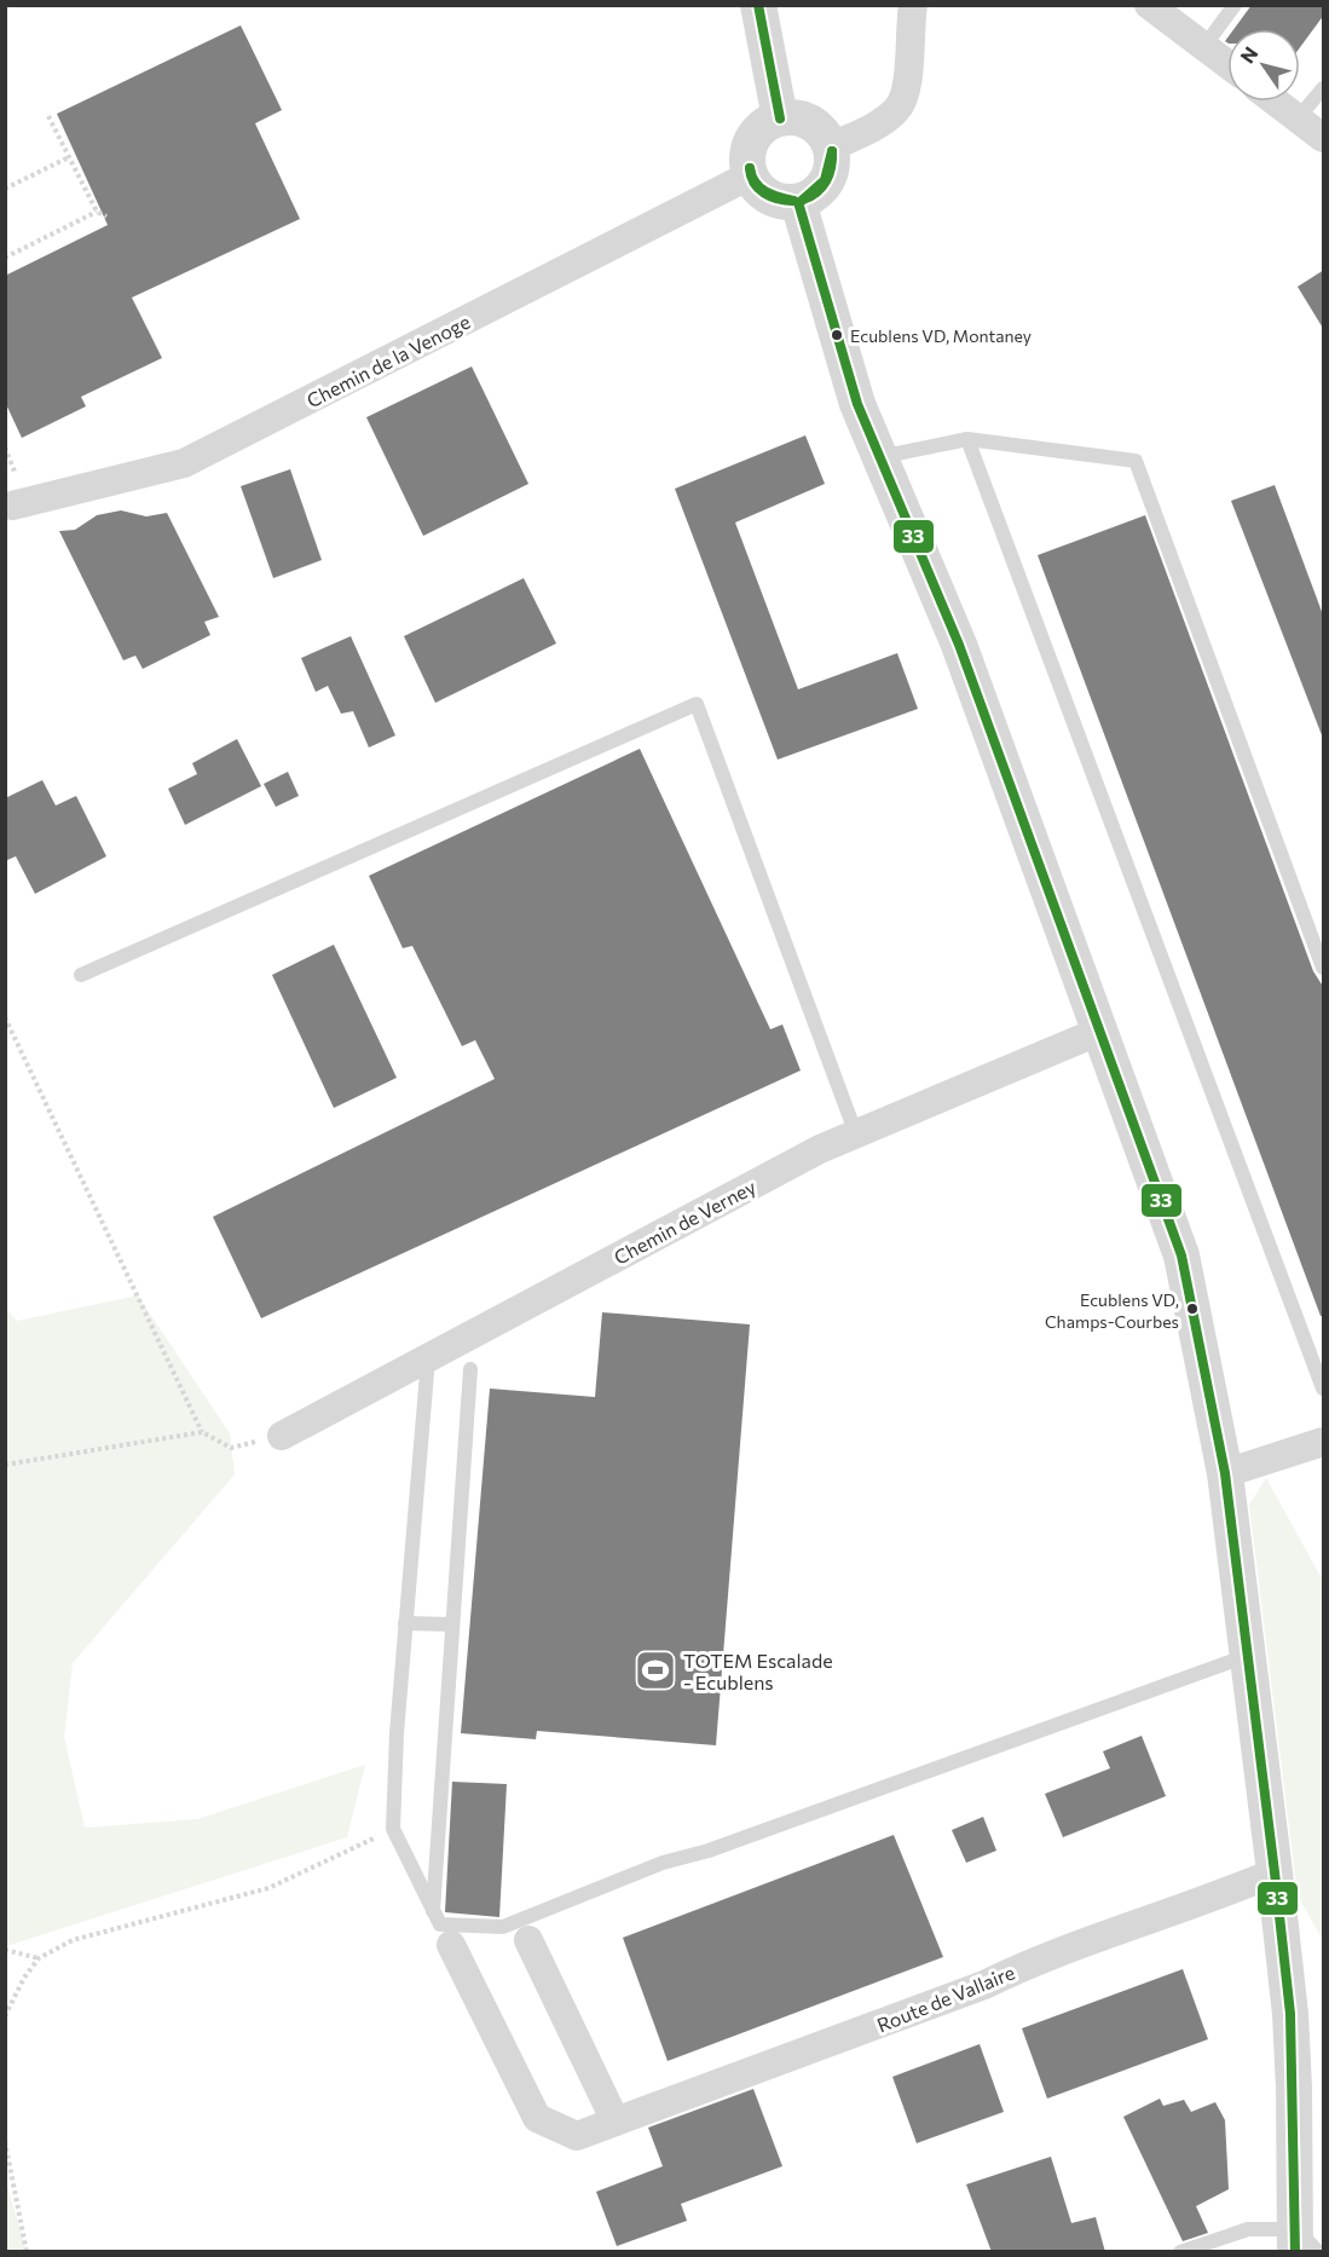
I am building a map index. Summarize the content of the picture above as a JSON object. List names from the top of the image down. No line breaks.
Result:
{"streets":{"street":["Chemin de la Venoge","Chemin de Verney","Route de Vallaire"]},"places":{"other":["Ecublens VD, Montaney","Ecublens VD, Champs-Courbes"],"sports":["TOTEM Escalade - Ecublens"]},"lines":["transit line 33"],"north":"top left"}
